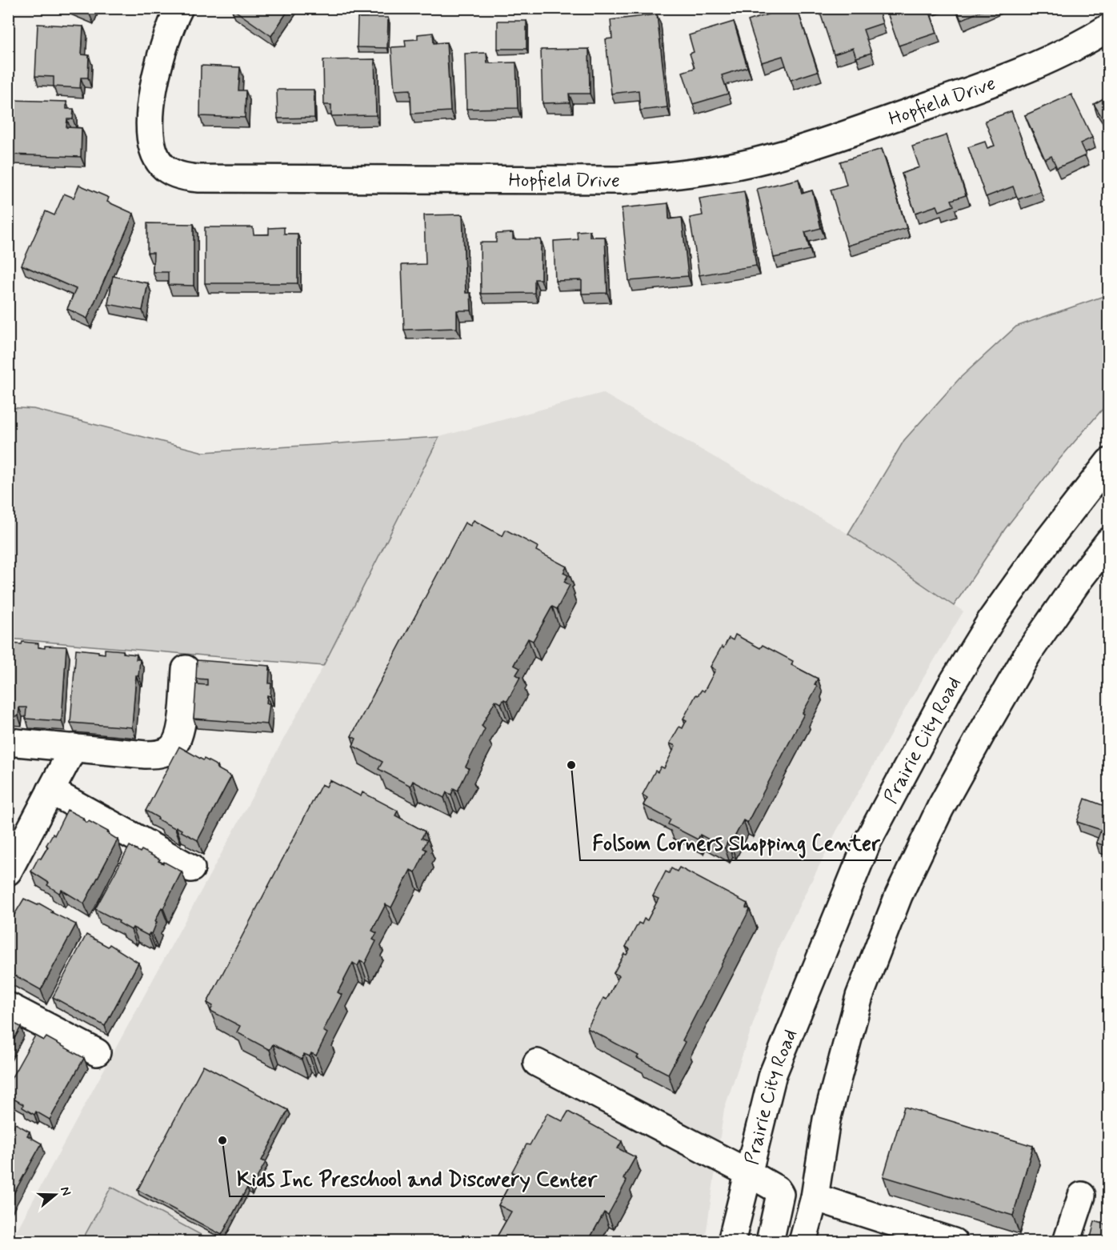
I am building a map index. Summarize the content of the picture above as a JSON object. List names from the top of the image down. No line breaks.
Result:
{"streets":{"main road":["Hopfield Drive","Prairie City Road"]},"places":["Folsom Corners Shopping Center","Kids Inc Preschool and Discovery Center"],"north":"right"}
